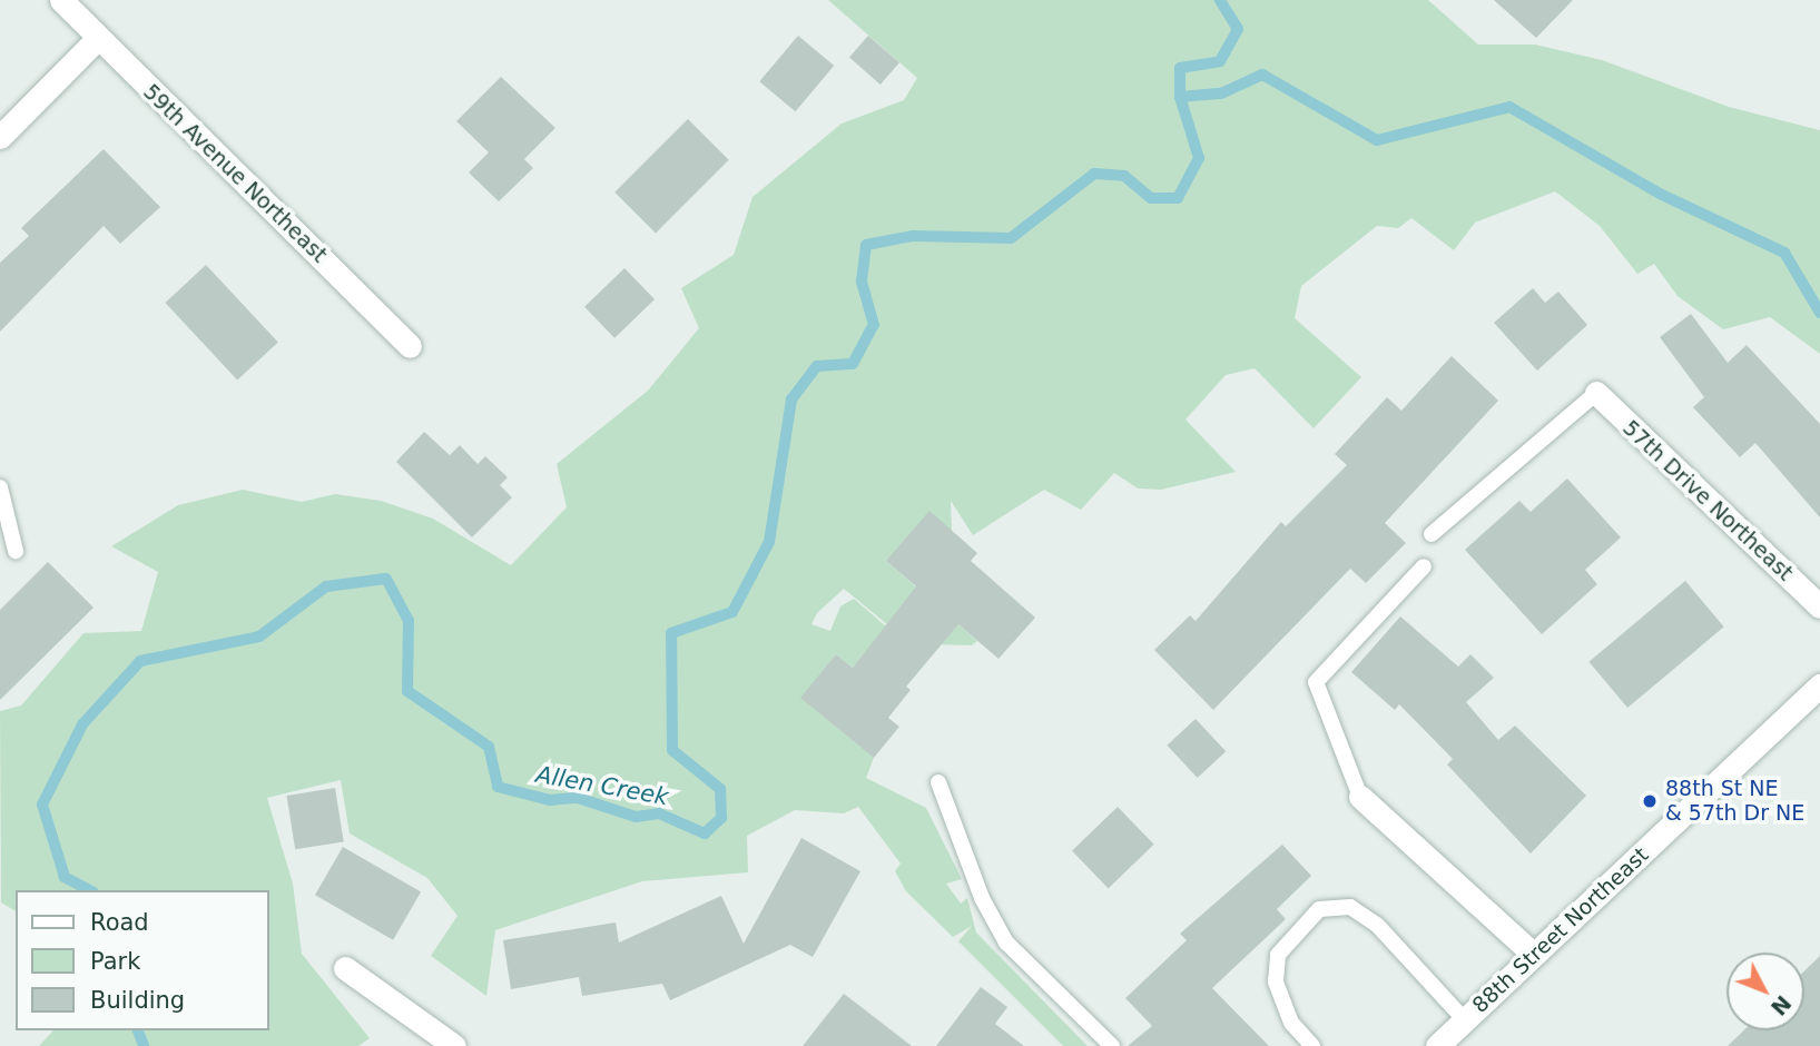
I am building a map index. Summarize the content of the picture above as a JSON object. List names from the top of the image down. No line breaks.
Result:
{"streets":{"street":["59th Avenue Northeast","57th Drive Northeast","88th Street Northeast"]},"water":["Allen Creek"],"places":["88th St NE & 57th Dr NE"],"legend":["Road","Park","Building"],"north":"bottom right"}
